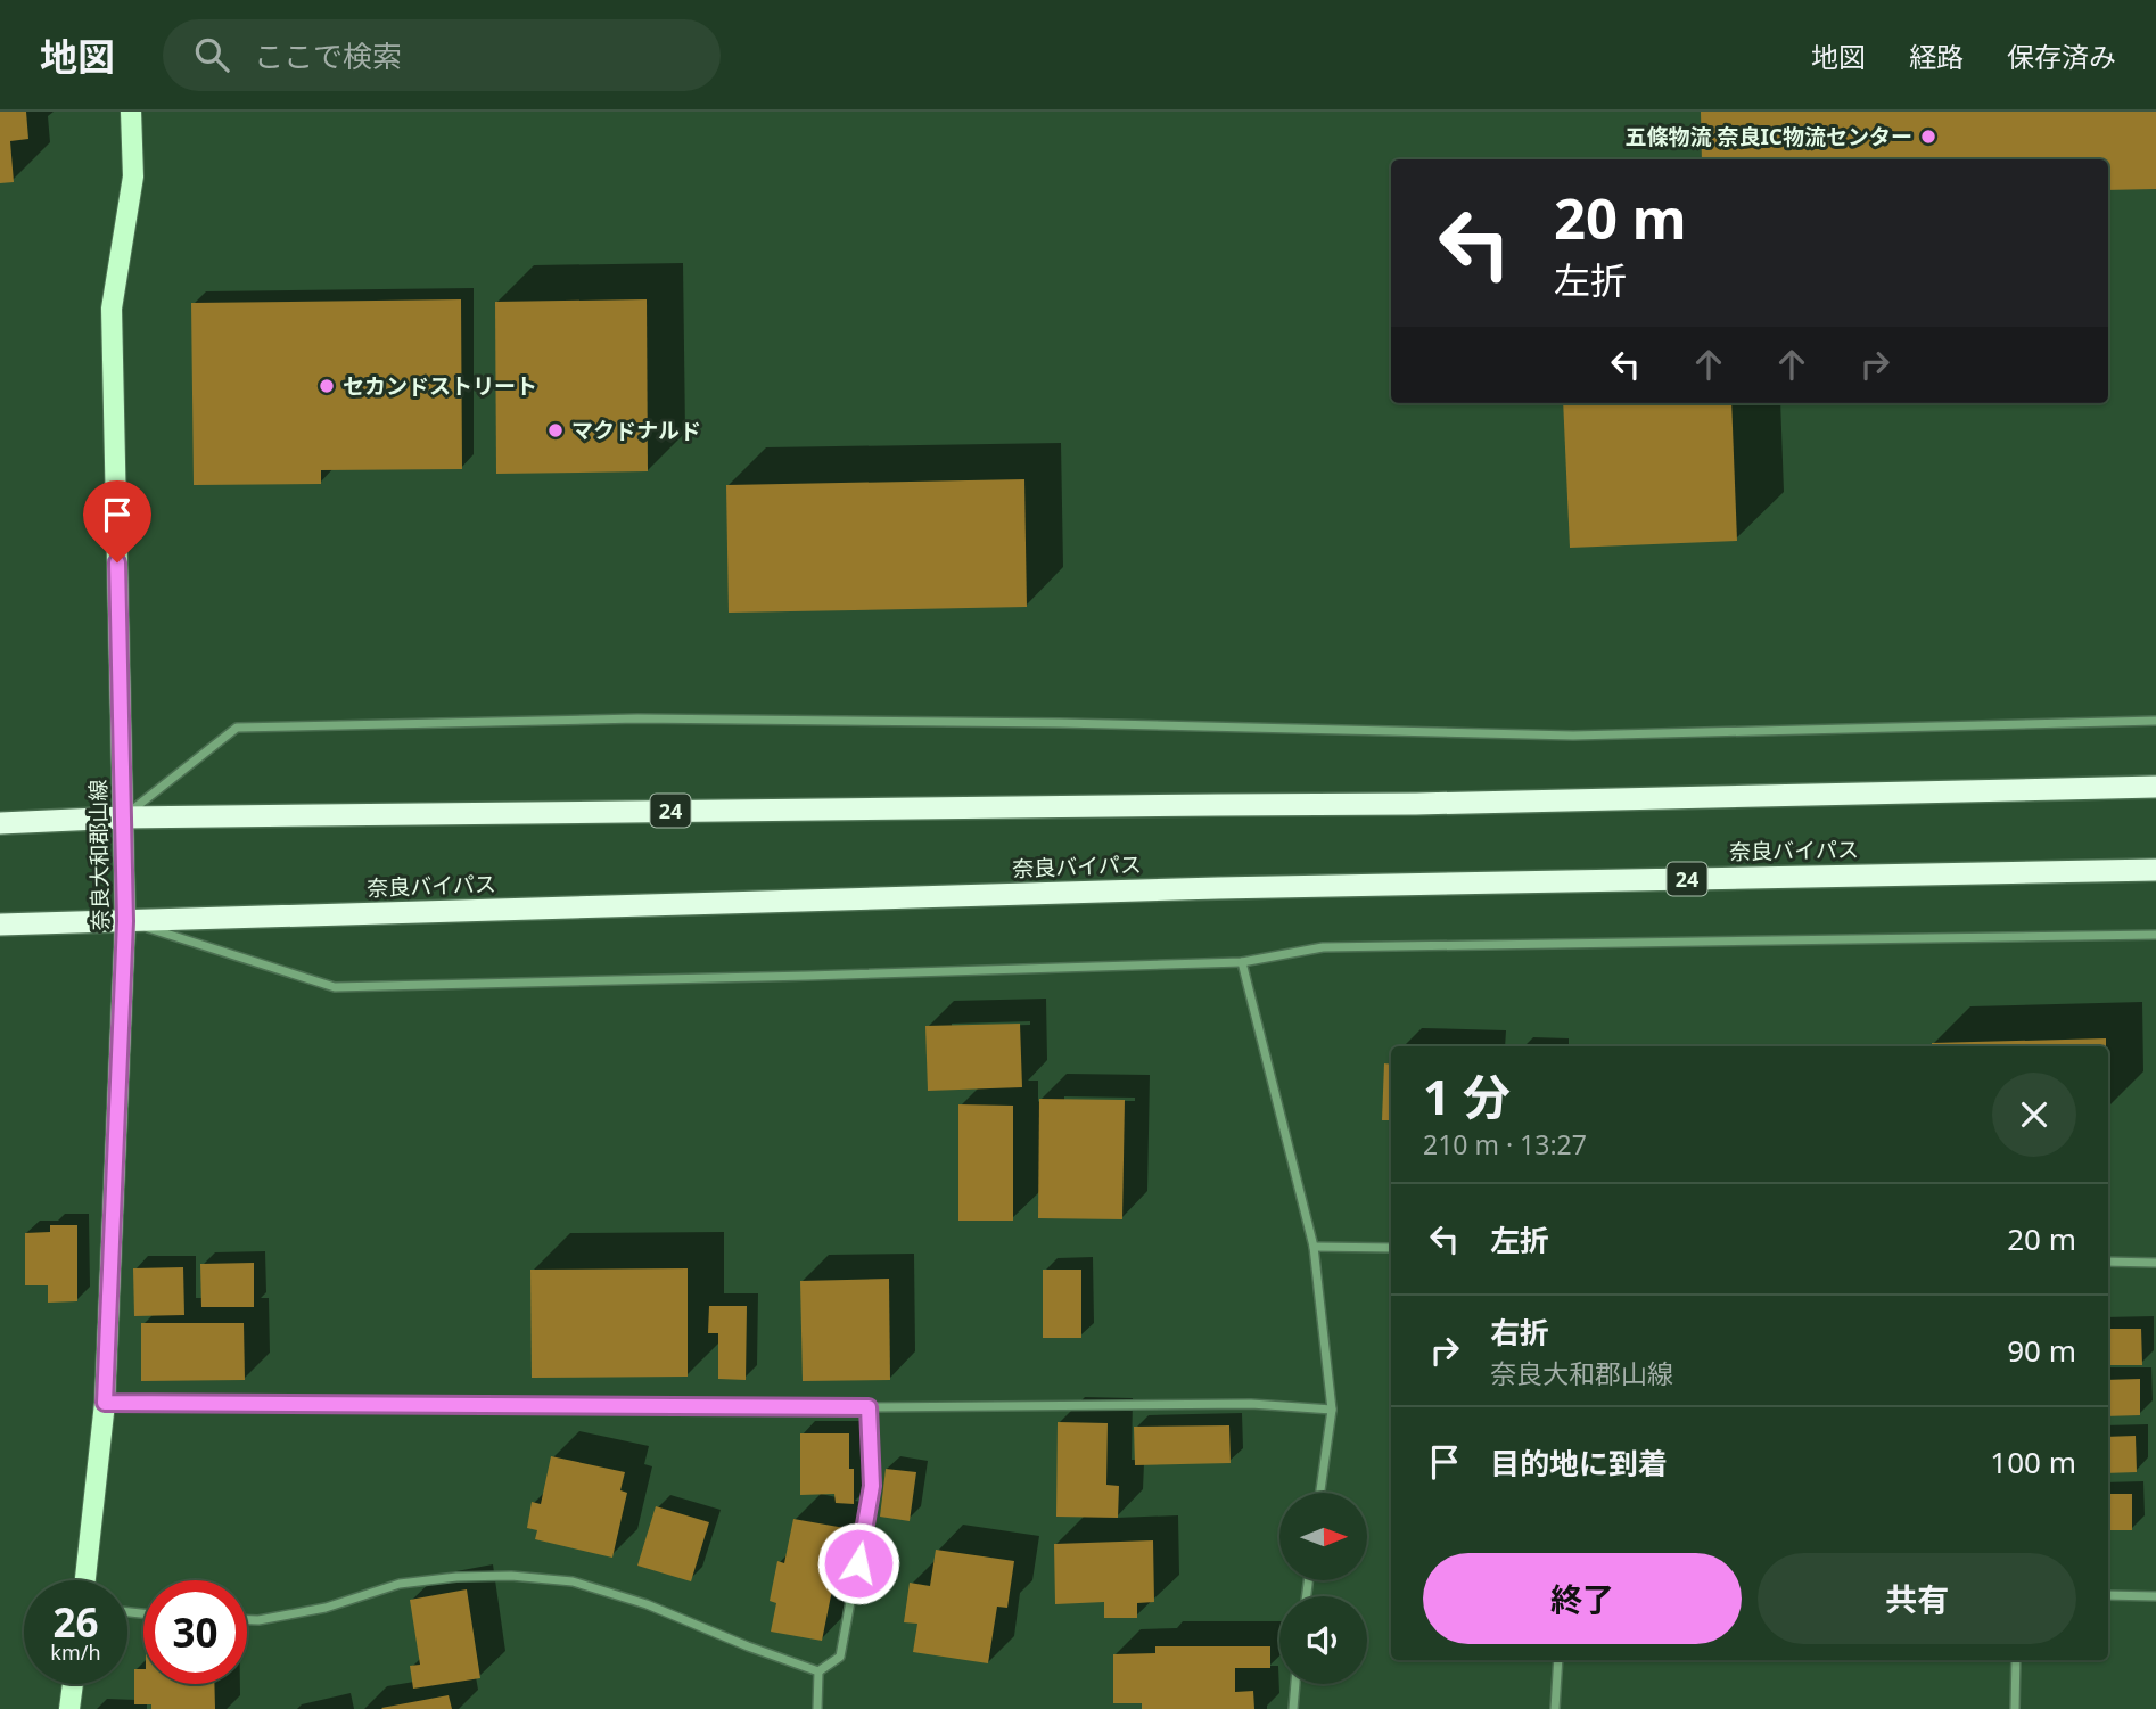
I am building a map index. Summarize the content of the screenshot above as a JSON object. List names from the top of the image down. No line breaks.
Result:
{"streets":{"highway":["24","奈良バイパス"],"main road":["奈良大和郡山線"]},"crossings":[["24","奈良大和郡山線"],["奈良バイパス","奈良大和郡山線"]],"places":["五條物流 奈良IC物流センター","セカンドストリート","マクドナルド"],"north":"right","page":{"header":"地図","search":"ここで検索","nav":["地図","経路","保存済み"],"turn":["20 m","左折"],"heading":["1 分","210 m · 13:27"],"list":[{"name":"左折","value":"20 m"},{"name":"右折","note":"奈良大和郡山線","value":"90 m"},{"name":"目的地に到着","value":"100 m"}],"buttons":["終了","共有"],"speed":"26 km/h","limit":"30"}}
